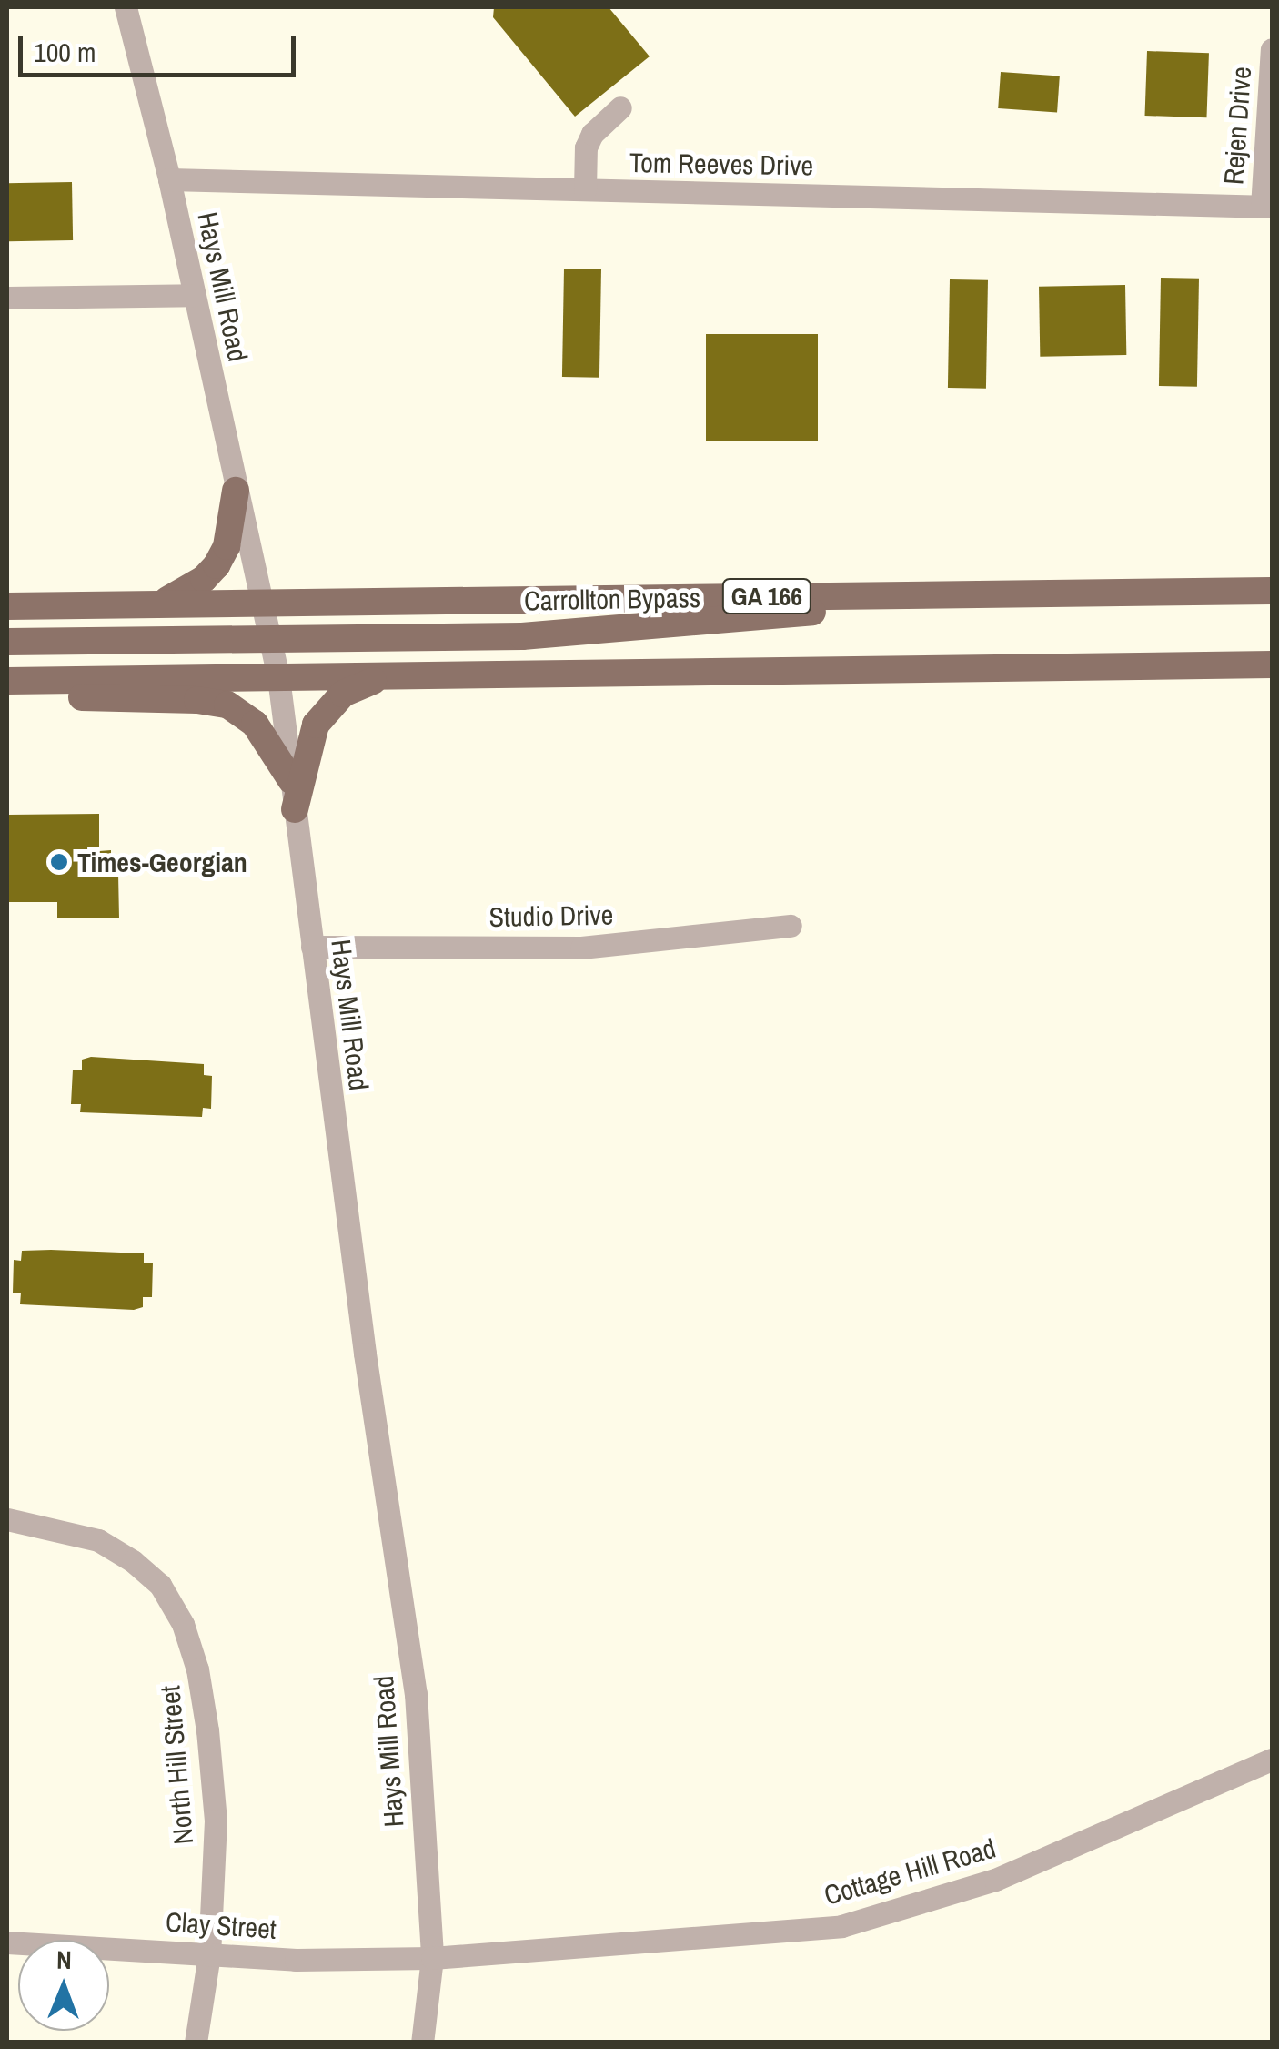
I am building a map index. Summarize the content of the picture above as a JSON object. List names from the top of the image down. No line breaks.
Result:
{"streets":{"main road":["GA 166","Carrollton Bypass"],"street":["Rejen Drive","Tom Reeves Drive","Hays Mill Road","Studio Drive","North Hill Street","Cottage Hill Road","Clay Street"]},"crossings":[["Rejen Drive","Tom Reeves Drive"],["Tom Reeves Drive","Hays Mill Road"],["Hays Mill Road","Carrollton Bypass"],["Hays Mill Road","Studio Drive"],["Hays Mill Road","Cottage Hill Road"],["Hays Mill Road","Clay Street"],["North Hill Street","Clay Street"],["Cottage Hill Road","Clay Street"]],"places":["Times-Georgian"],"scale_bar":"100 m","north":"top"}
